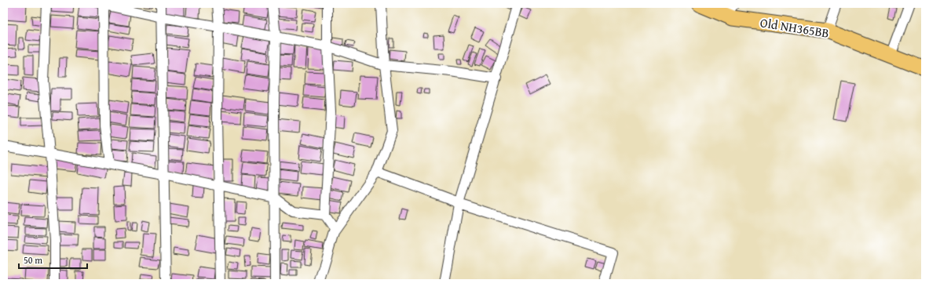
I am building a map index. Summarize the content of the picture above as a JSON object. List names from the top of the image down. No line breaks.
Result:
{"streets":{"main road":["Old NH365BB"]},"scale_bar":"50 m"}
